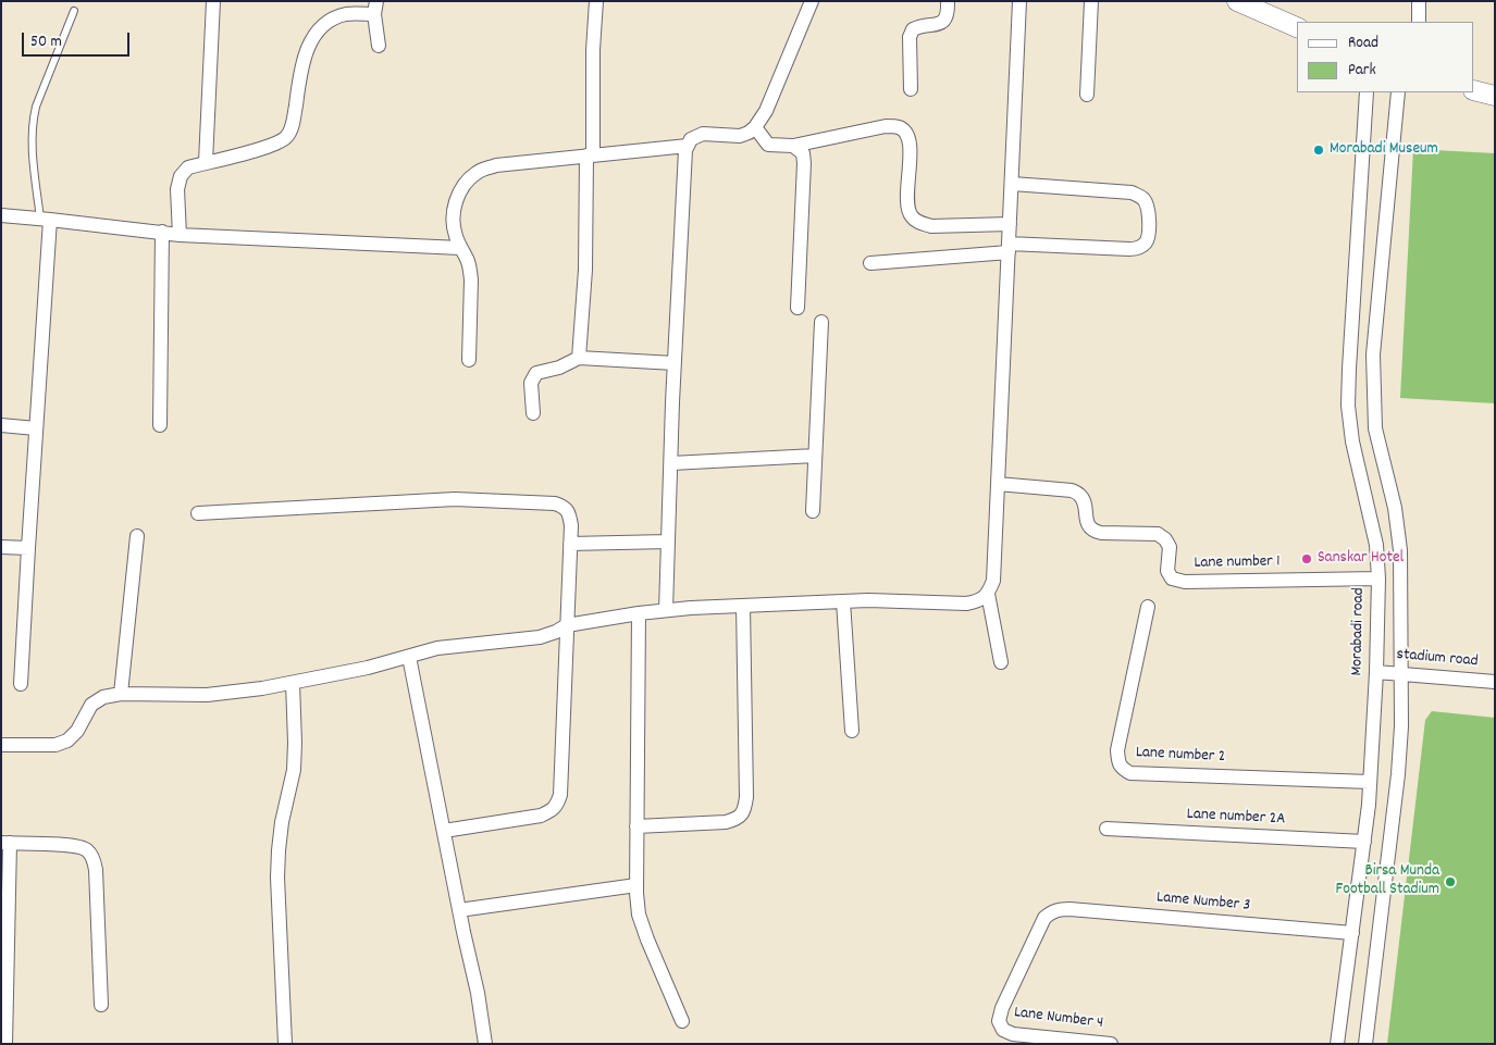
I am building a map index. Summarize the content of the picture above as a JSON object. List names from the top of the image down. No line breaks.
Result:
{"streets":{"street":["Lane number 1","Morabadi road","stadium road","Lane number 2","Lane number 2A","Lame Number 3","Lane Number 4"]},"crossings":[["Lane number 1","Morabadi road"],["Morabadi road","stadium road"],["Morabadi road","Lane number 2"],["Morabadi road","Lane number 2A"],["Morabadi road","Lame Number 3"],["Lame Number 3","Lane Number 4"]],"places":["Morabadi Museum","Sanskar Hotel","Birsa Munda Football Stadium"],"legend":["Road","Park"],"scale_bar":"50 m"}
